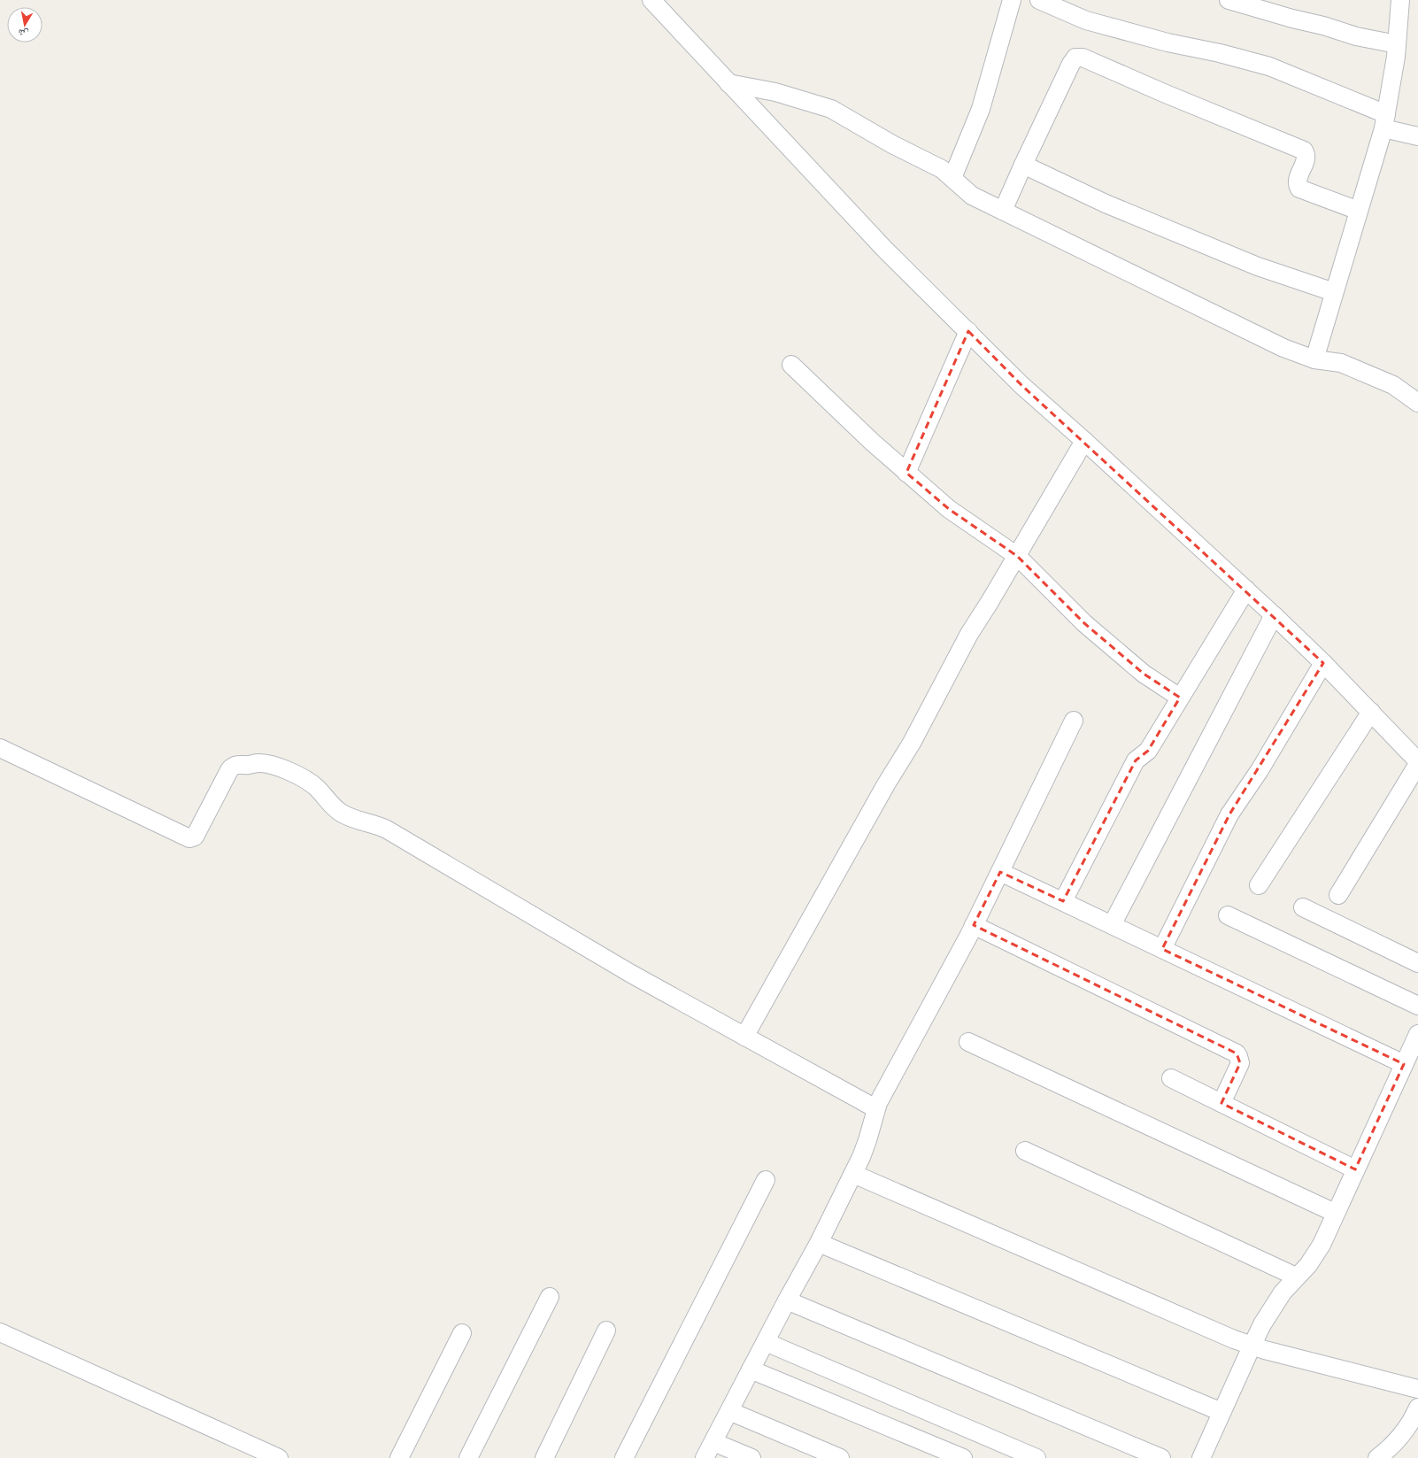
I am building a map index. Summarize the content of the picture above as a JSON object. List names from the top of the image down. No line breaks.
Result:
{"north":"bottom"}
